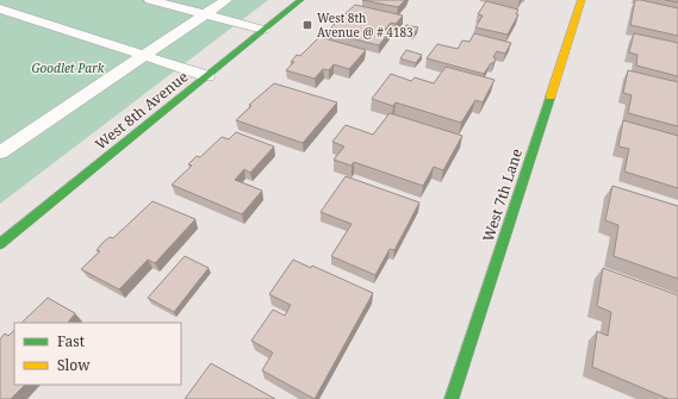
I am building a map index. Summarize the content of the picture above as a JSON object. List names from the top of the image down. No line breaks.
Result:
{"streets":{"street":["West 8th Avenue","West 7th Lane"]},"parks":["Goodlet Park"],"places":{"transit":["West 8th Avenue @ # 4183"]},"legend":["Fast","Slow"]}
